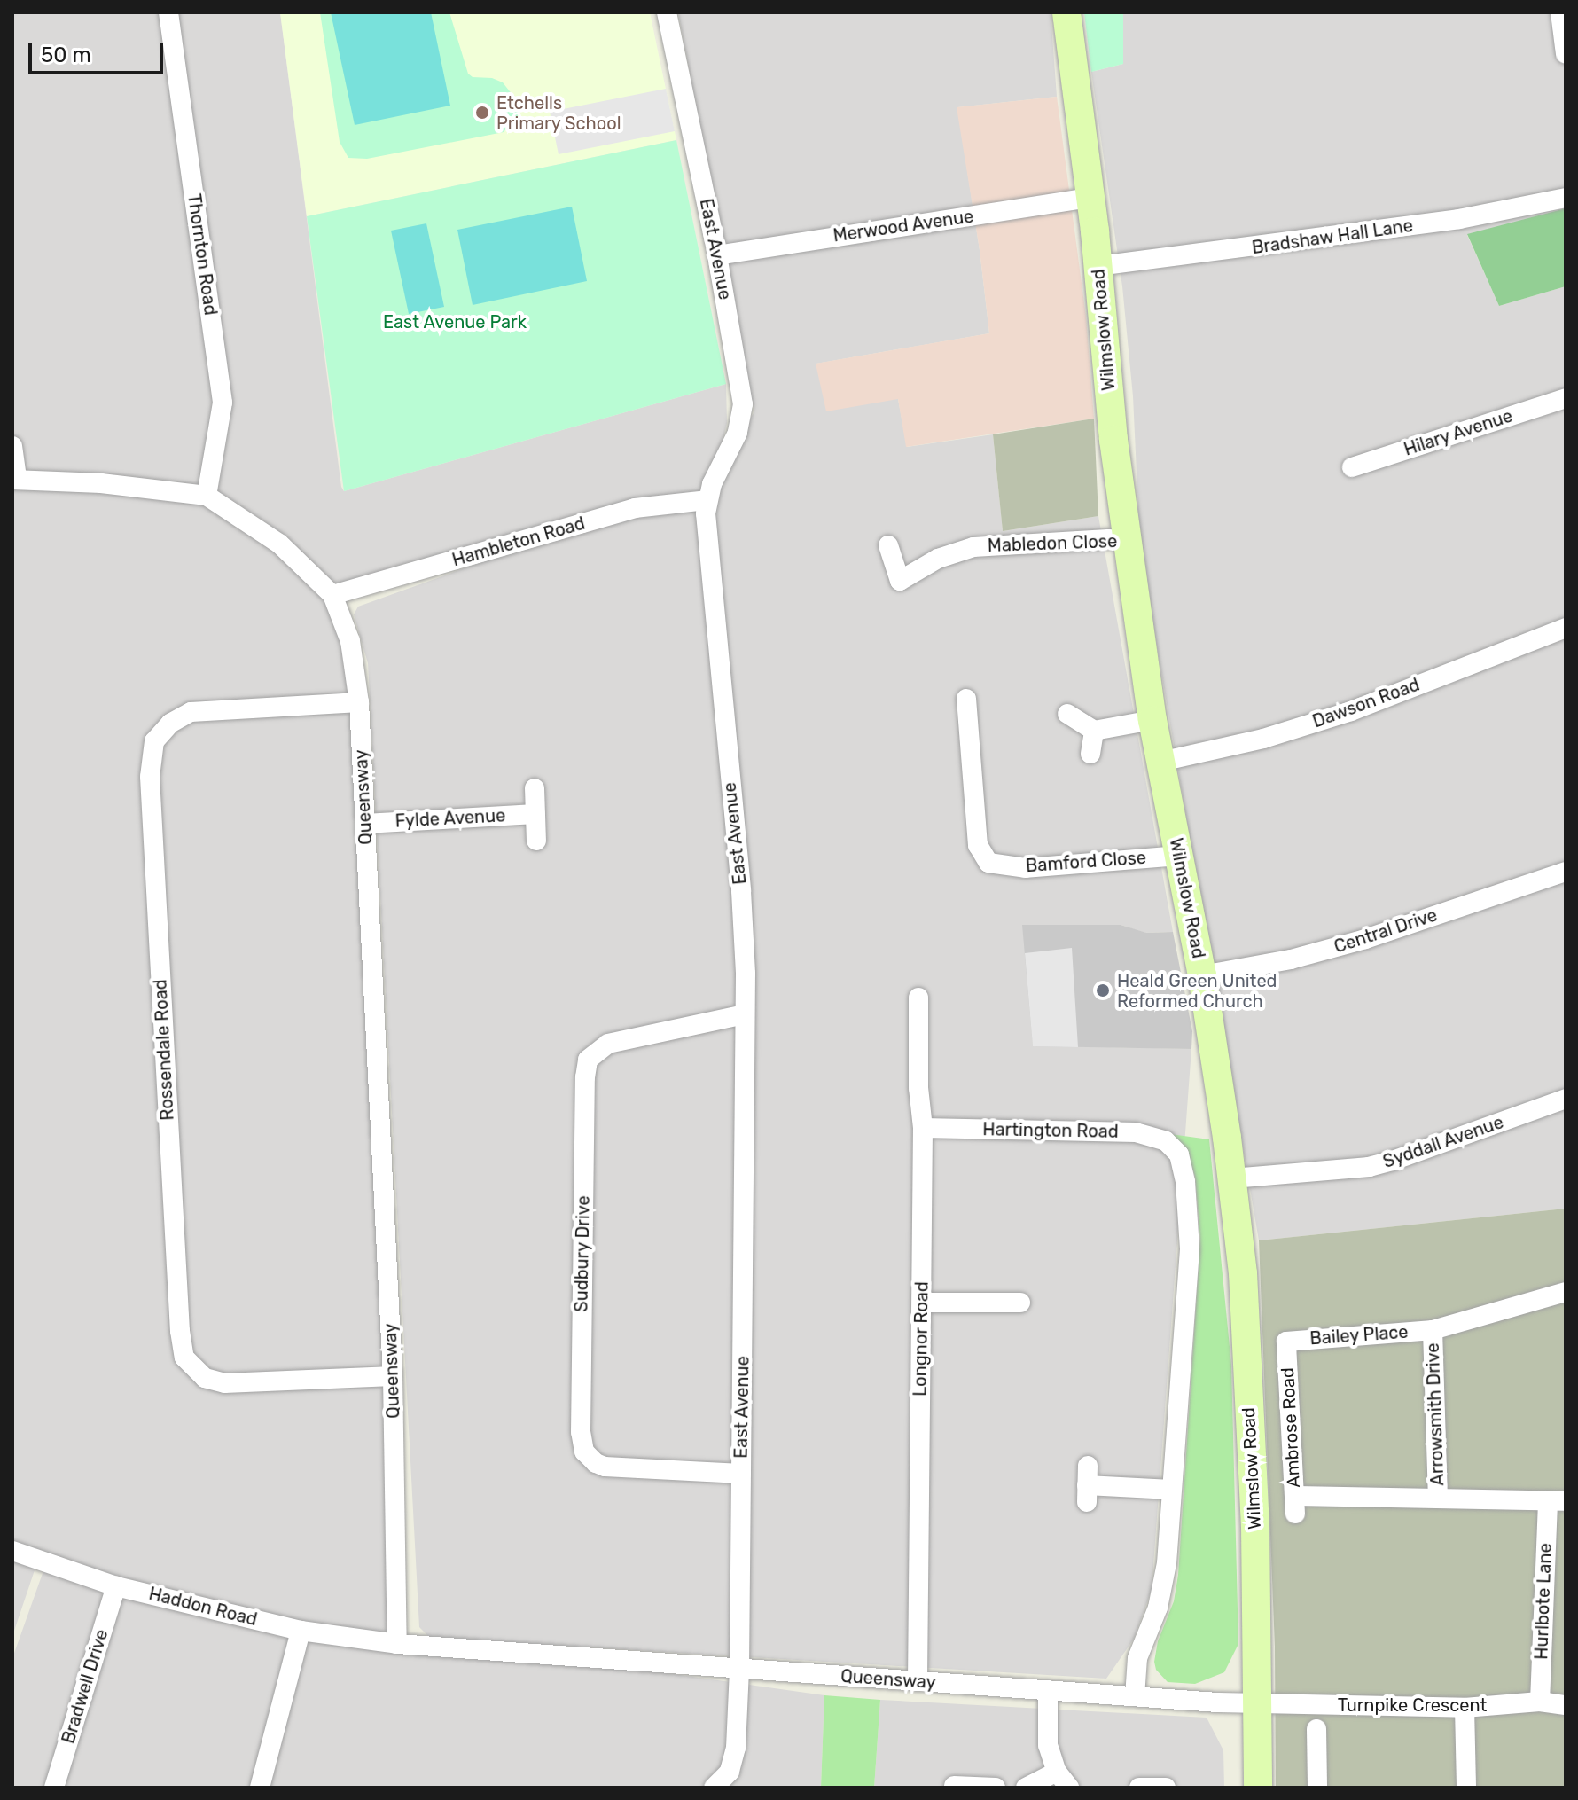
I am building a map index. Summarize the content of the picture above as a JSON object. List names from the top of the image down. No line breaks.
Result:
{"streets":{"main road":["Wilmslow Road"],"street":["Merwood Avenue","Bradshaw Hall Lane","East Avenue","Thornton Road","Hilary Avenue","Hambleton Road","Mabledon Close","Dawson Road","Queensway","Fylde Avenue","Bamford Close","Central Drive","Rossendale Road","Hartington Road","Syddall Avenue","Sudbury Drive","Bailey Place","Longnor Road","Arrowsmith Drive","Ambrose Road","Hurlbote Lane","Haddon Road","Bradwell Drive","Turnpike Crescent"]},"crossings":[["Merwood Avenue","East Avenue"],["Merwood Avenue","Wilmslow Road"],["Bradshaw Hall Lane","Wilmslow Road"],["East Avenue","Hambleton Road"],["East Avenue","Queensway"],["East Avenue","Sudbury Drive"],["Thornton Road","Queensway"],["Wilmslow Road","Mabledon Close"],["Wilmslow Road","Dawson Road"],["Wilmslow Road","Queensway"],["Wilmslow Road","Bamford Close"],["Wilmslow Road","Central Drive"],["Wilmslow Road","Syddall Avenue"],["Wilmslow Road","Turnpike Crescent"],["Hambleton Road","Queensway"],["Queensway","Fylde Avenue"],["Queensway","Rossendale Road"],["Queensway","Longnor Road"],["Queensway","Haddon Road"],["Queensway","Turnpike Crescent"],["Hartington Road","Longnor Road"],["Bailey Place","Arrowsmith Drive"],["Bailey Place","Ambrose Road"],["Arrowsmith Drive","Ambrose Road"],["Hurlbote Lane","Turnpike Crescent"],["Haddon Road","Bradwell Drive"]],"parks":["East Avenue Park"],"places":["Etchells Primary School","Heald Green United Reformed Church"],"scale_bar":"50 m"}
